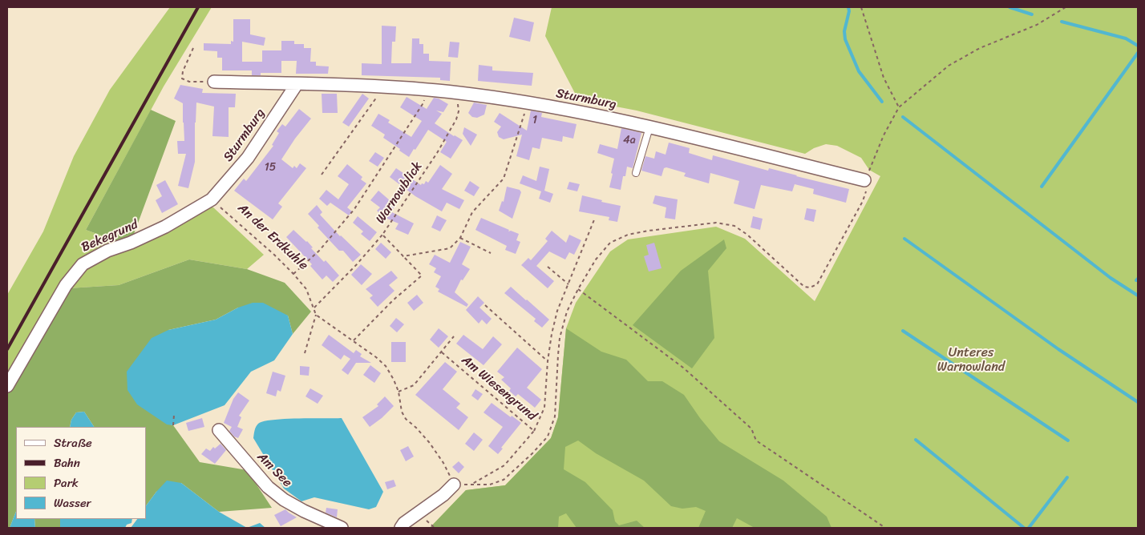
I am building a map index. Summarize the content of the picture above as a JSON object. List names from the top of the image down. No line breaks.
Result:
{"streets":{"street":["Sturmburg","Bekegrund","Am See"],"path":["Warnowblick","An der Erdkuhle","Am Wiesengrund"]},"crossings":[["Sturmburg","Warnowblick"],["Sturmburg","Bekegrund"],["Sturmburg","An der Erdkuhle"],["Sturmburg","Am Wiesengrund"],["Bekegrund","An der Erdkuhle"]],"parks":["Unteres Warnowland"],"house_numbers":["1","4a","15"],"legend":["Straße","Bahn","Park","Wasser"]}
